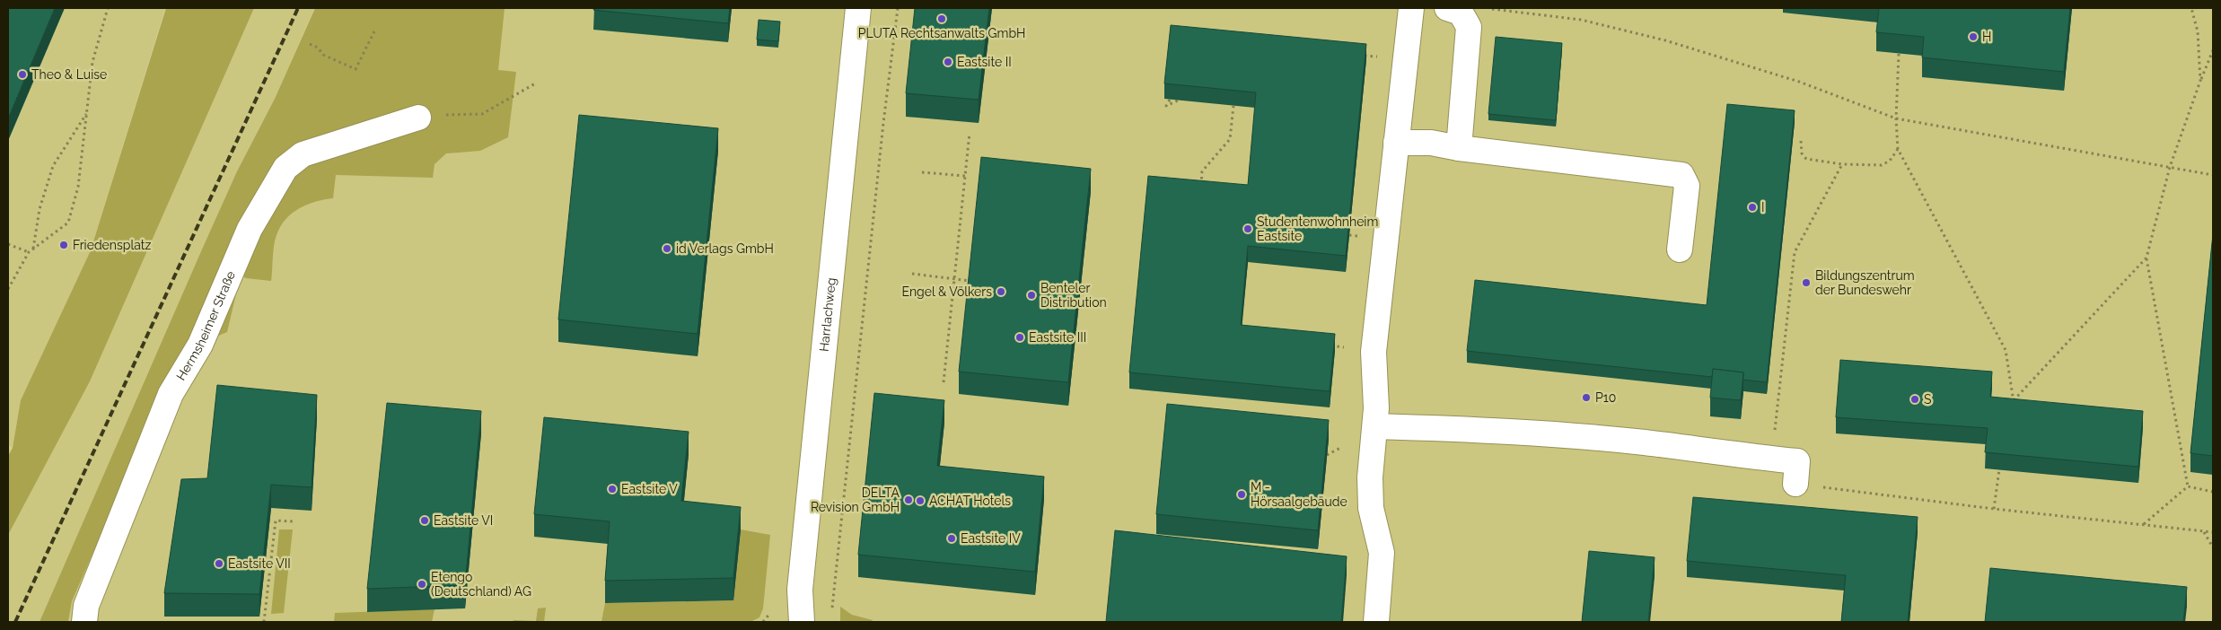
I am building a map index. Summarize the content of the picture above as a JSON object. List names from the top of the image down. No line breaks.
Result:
{"streets":{"street":["Harrlachweg","Hermsheimer Straße"]},"places":["PLUTA Rechtsanwalts GmbH","H","Eastsite II","Theo & Luise","I","Studentenwohnheim Eastsite","Friedensplatz","id Verlags GmbH","Bildungszentrum der Bundeswehr","Engel & Völkers","Benteler Distribution","Eastsite III","P10","S","Eastsite V","M - Hörsaalgebäude","DELTA Revision GmbH","ACHAT Hotels","Eastsite VI","Eastsite IV","Eastsite VII","Etengo (Deutschland) AG"]}
